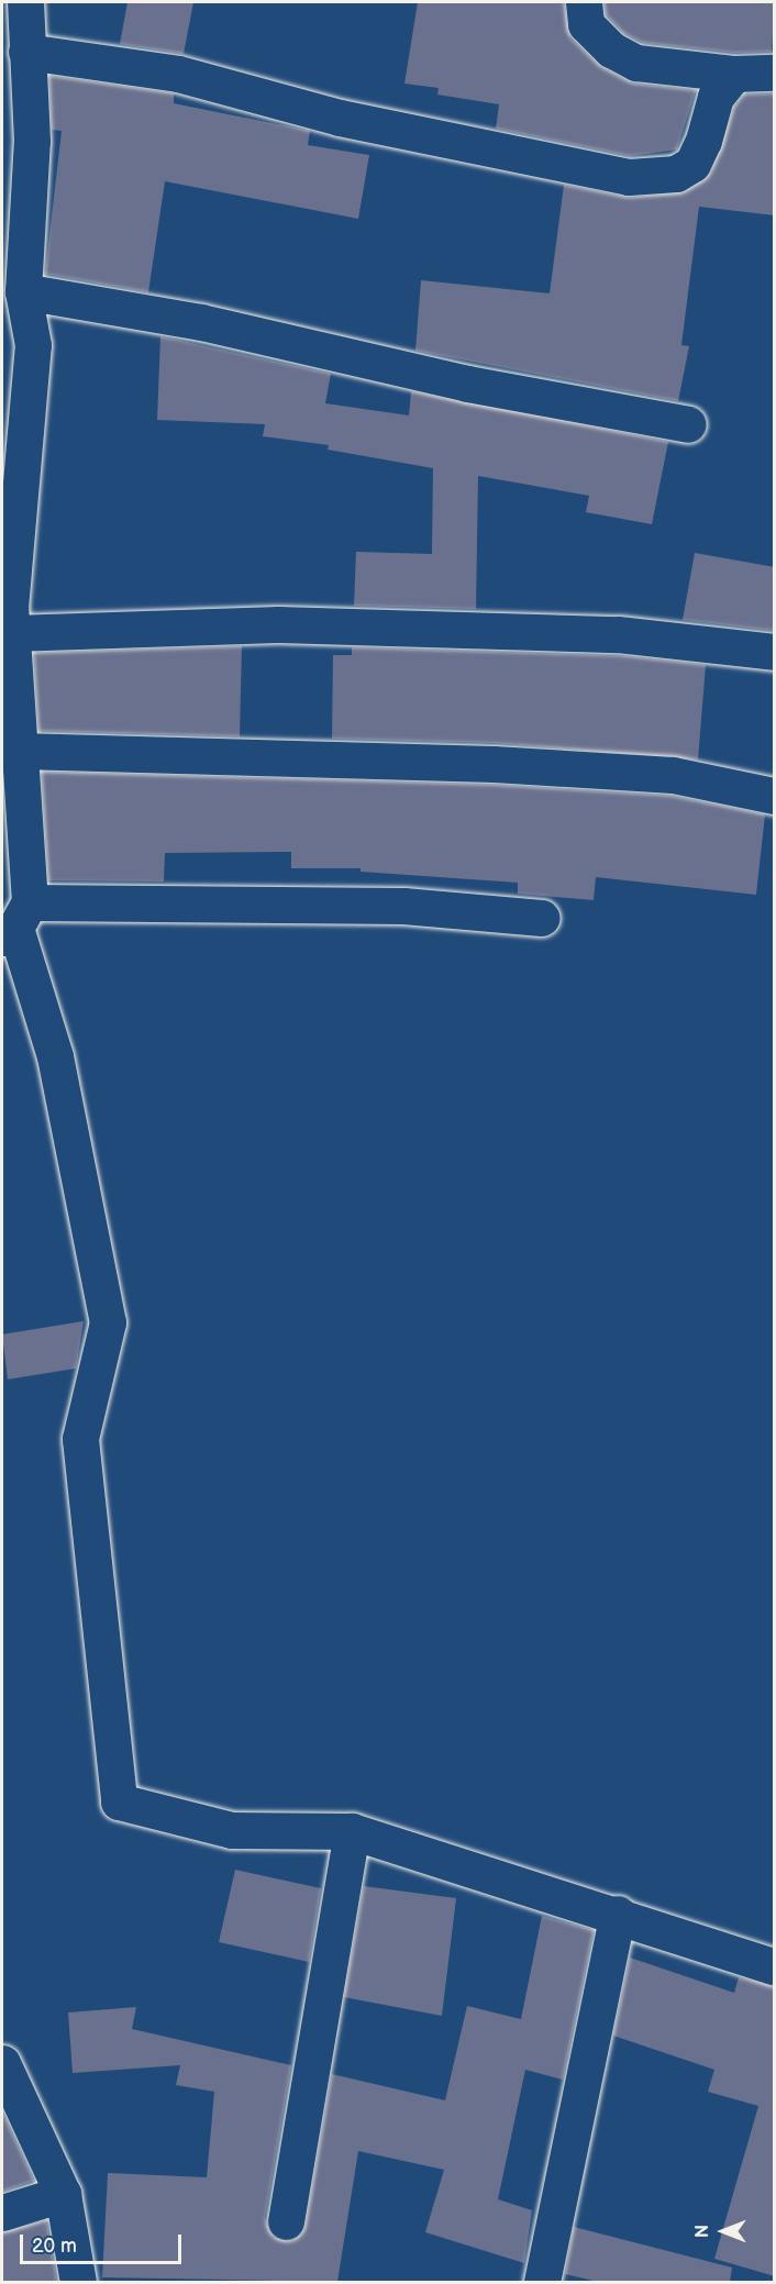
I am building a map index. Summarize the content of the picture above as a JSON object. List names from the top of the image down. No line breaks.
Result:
{"scale_bar":"20 m","north":"left"}
